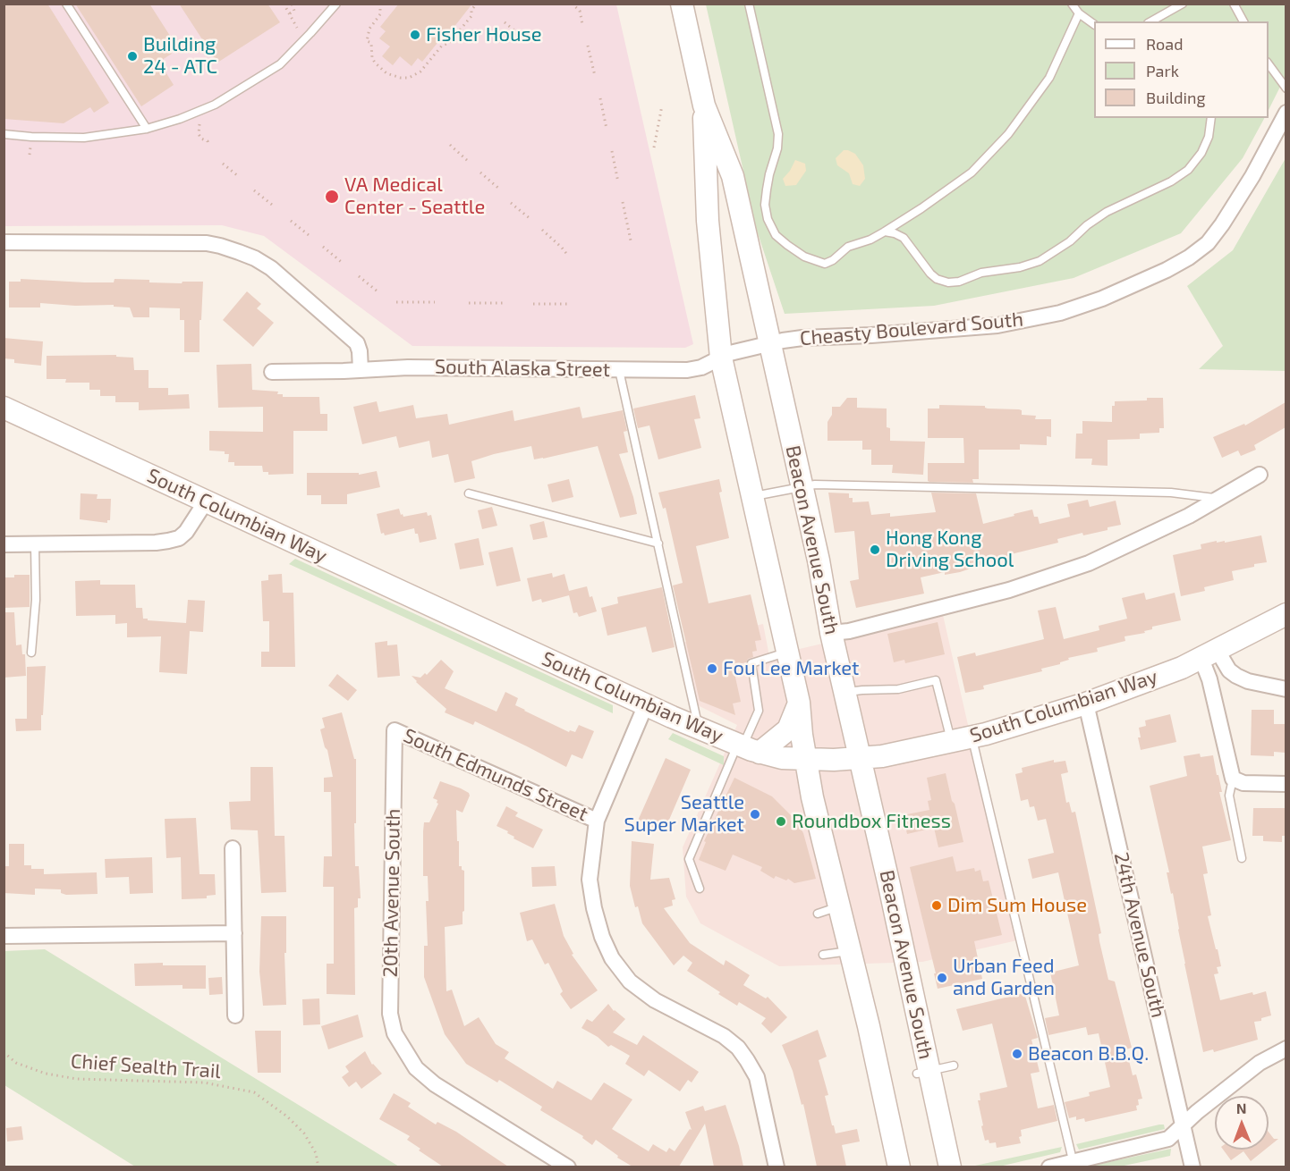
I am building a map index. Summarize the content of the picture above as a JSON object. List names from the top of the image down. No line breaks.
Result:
{"streets":{"main road":["South Columbian Way","Beacon Avenue South"],"street":["Cheasty Boulevard South","South Alaska Street","South Edmunds Street","20th Avenue South","24th Avenue South"],"path":["Chief Sealth Trail"]},"crossings":[["Cheasty Boulevard South","South Alaska Street"],["Cheasty Boulevard South","Beacon Avenue South"],["South Alaska Street","Beacon Avenue South"],["South Columbian Way","Beacon Avenue South"],["South Columbian Way","24th Avenue South"],["South Edmunds Street","20th Avenue South"]],"places":["Fisher House","Building 24 - ATC","VA Medical Center - Seattle","Hong Kong Driving School","Fou Lee Market","Seattle Super Market","Roundbox Fitness","Dim Sum House","Urban Feed and Garden","Beacon B.B.Q."],"legend":["Road","Park","Building"],"north":"top"}
